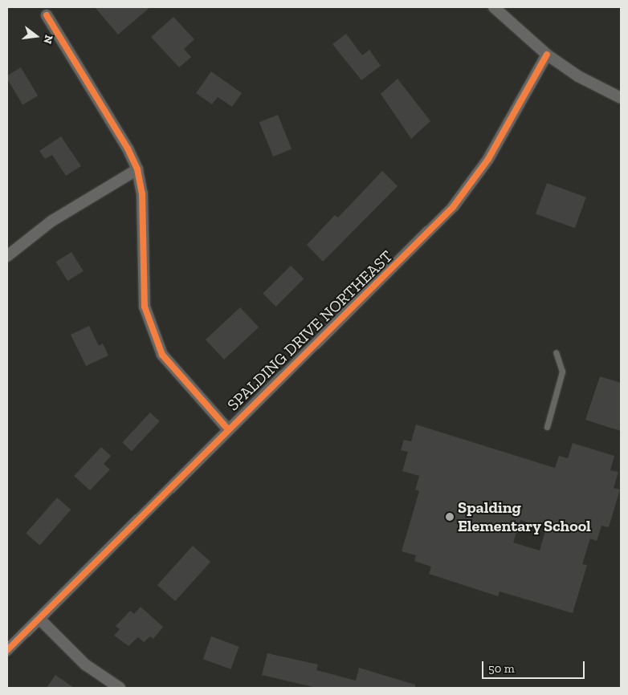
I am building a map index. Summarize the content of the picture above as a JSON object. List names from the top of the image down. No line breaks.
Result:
{"streets":{"street":["SPALDING DRIVE NORTHEAST"]},"places":["Spalding Elementary School"],"scale_bar":"50 m","north":"right"}
